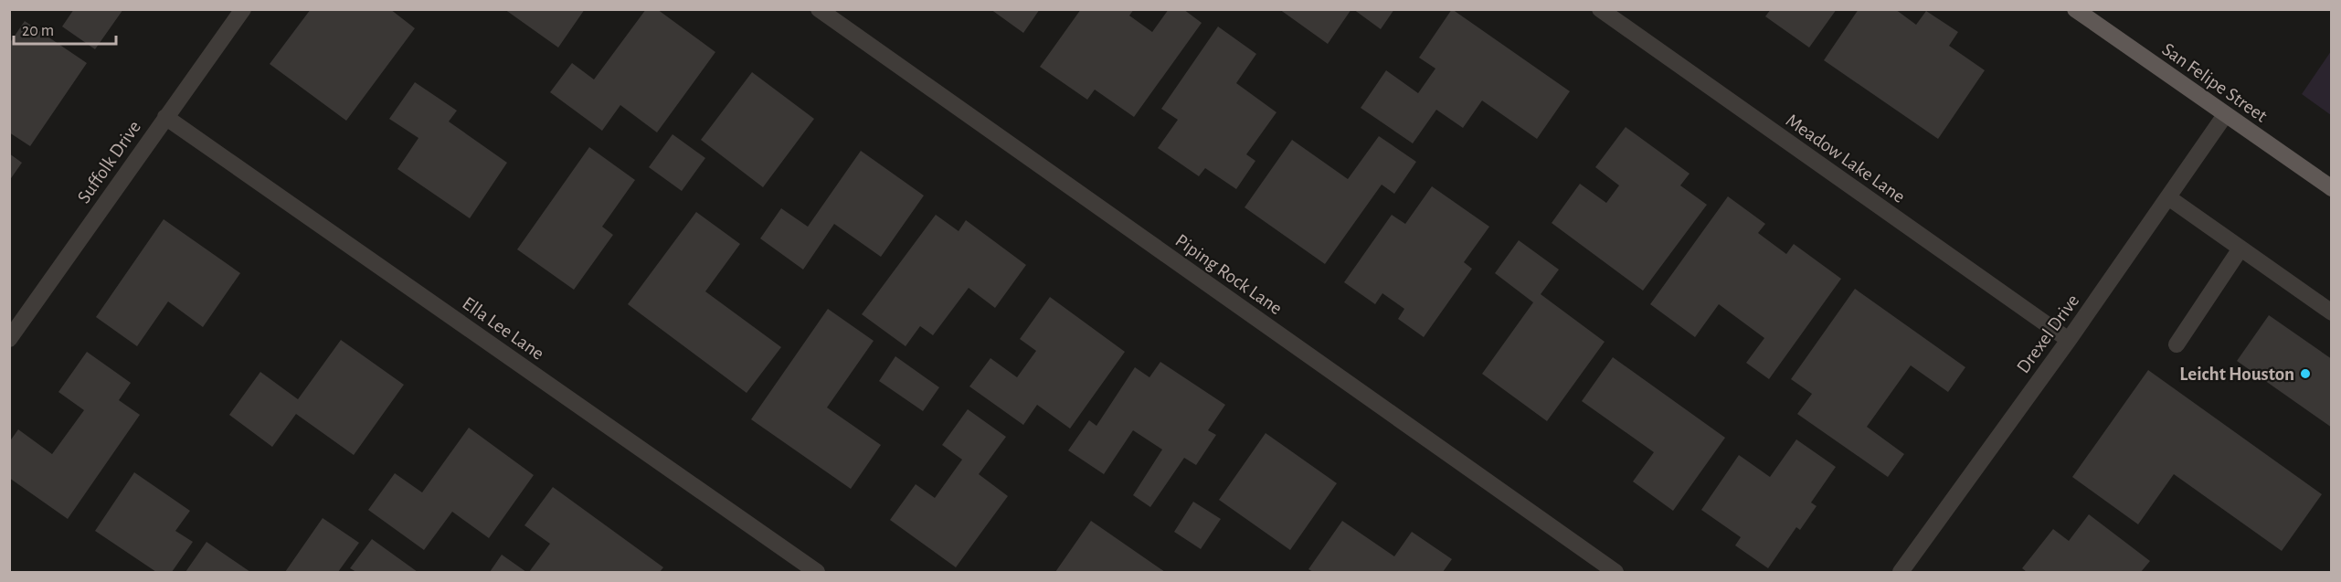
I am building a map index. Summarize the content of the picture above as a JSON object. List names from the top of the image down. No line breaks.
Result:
{"streets":{"main road":["San Felipe Street"],"street":["Meadow Lake Lane","Suffolk Drive","Piping Rock Lane","Ella Lee Lane","Drexel Drive"]},"crossings":[["San Felipe Street","Drexel Drive"],["Meadow Lake Lane","Drexel Drive"],["Suffolk Drive","Ella Lee Lane"]],"places":["Leicht Houston"],"scale_bar":"20 m"}
